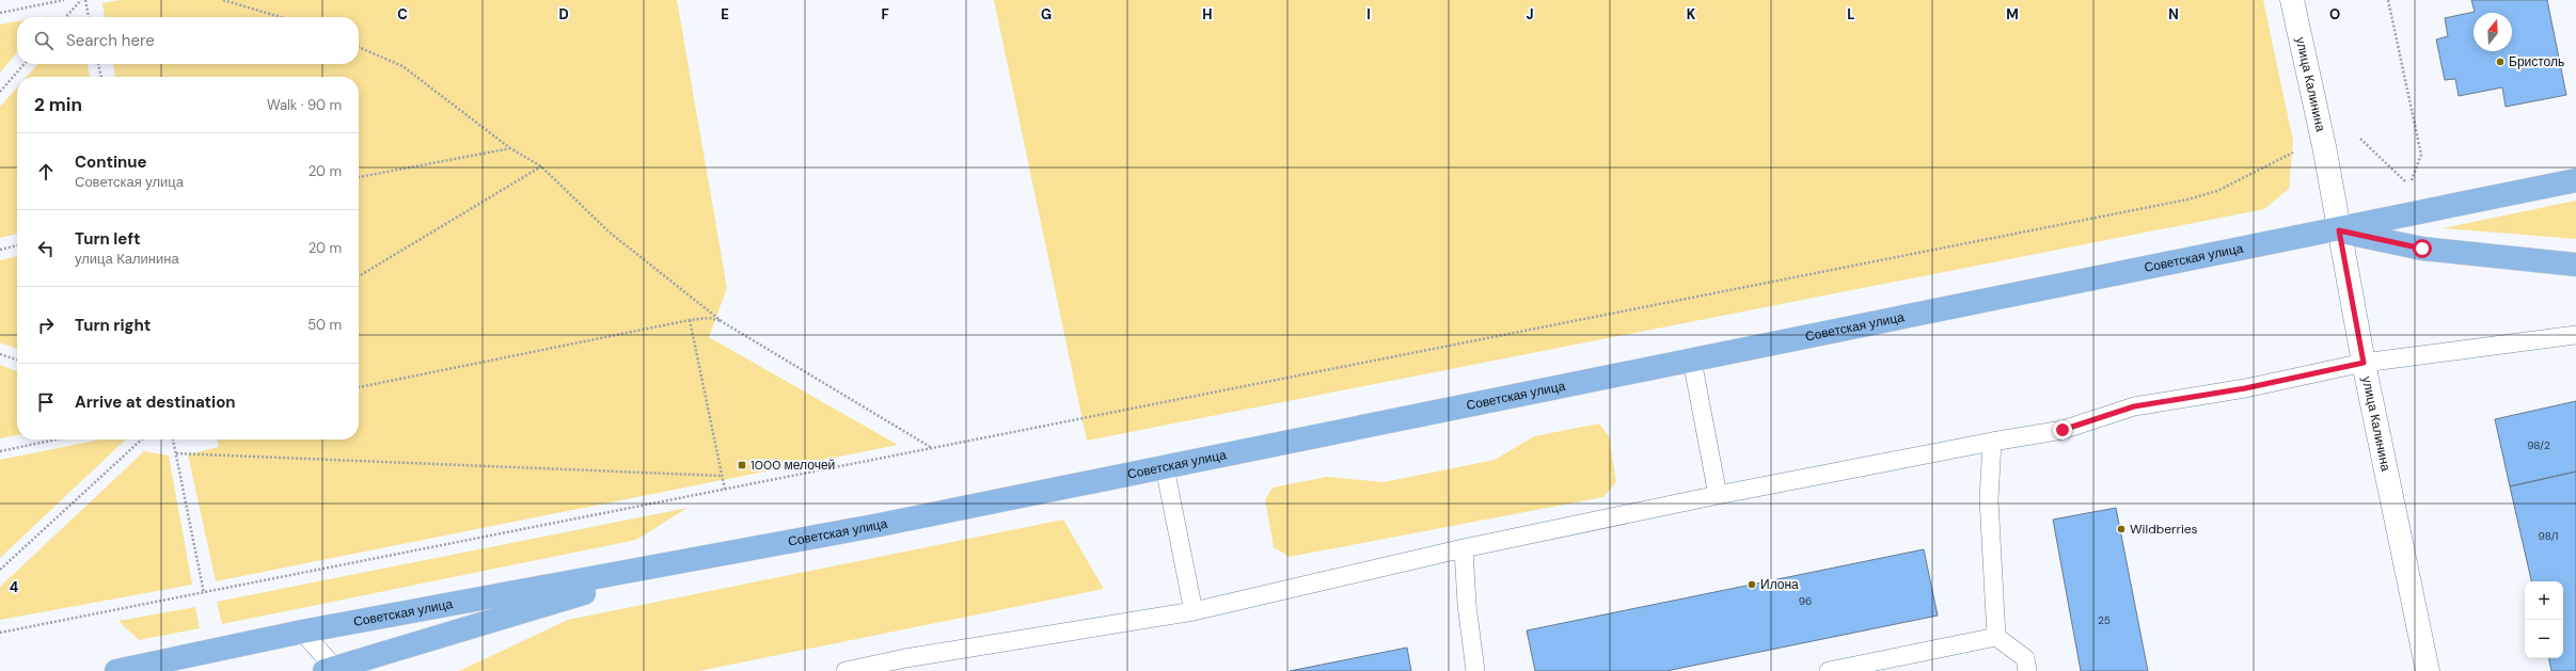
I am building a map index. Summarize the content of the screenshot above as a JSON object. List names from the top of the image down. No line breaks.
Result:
{"streets":{"main road":["улица Калинина","Советская улица"]},"crossings":[["улица Калинина","Советская улица"]],"places":{"other":["Бристоль","Wildberries","Илона"],"transit":["1000 мелочей"]},"house_numbers":["98/2","98/1","96","25"],"north":"top","page":{"search":"Search here","heading":["2 min","Walk · 90 m"],"list":[["Continue","Советская улица","20 m"],["Turn left","улица Калинина","20 m"],["Turn right","50 m"],"Arrive at destination"],"map_buttons":["+","−"]},"grid":{"columns":["C","D","E","F","G","H","I","J","K","L","M","N","O"],"rows":["4"]}}
